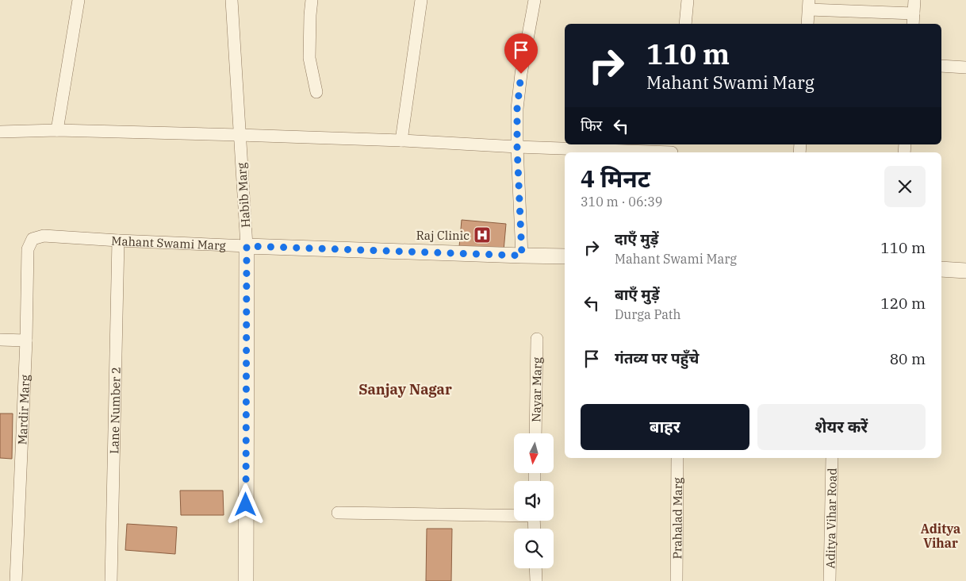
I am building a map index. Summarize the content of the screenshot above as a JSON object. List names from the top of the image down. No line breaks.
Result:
{"streets":{"street":["Habib Marg","Mahant Swami Marg","Nayar Marg","Mardir Marg","Lane Number 2","Prahalad Marg","Aditya Vihar Road"]},"crossings":[["Habib Marg","Mahant Swami Marg"],["Mahant Swami Marg","Mardir Marg"],["Mahant Swami Marg","Lane Number 2"]],"districts":["Sanjay Nagar","Aditya Vihar"],"places":{"hospital":["Raj Clinic"]},"north":"bottom","page":{"turn":["110 m","Mahant Swami Marg"],"then":"फिर","heading":["4 मिनट","310 m · 06:39"],"list":[{"name":"दाएँ मुड़ें","note":"Mahant Swami Marg","value":"110 m"},{"name":"बाएँ मुड़ें","note":"Durga Path","value":"120 m"},{"name":"गंतव्य पर पहुँचे","value":"80 m"}],"buttons":["बाहर","शेयर करें"]}}
